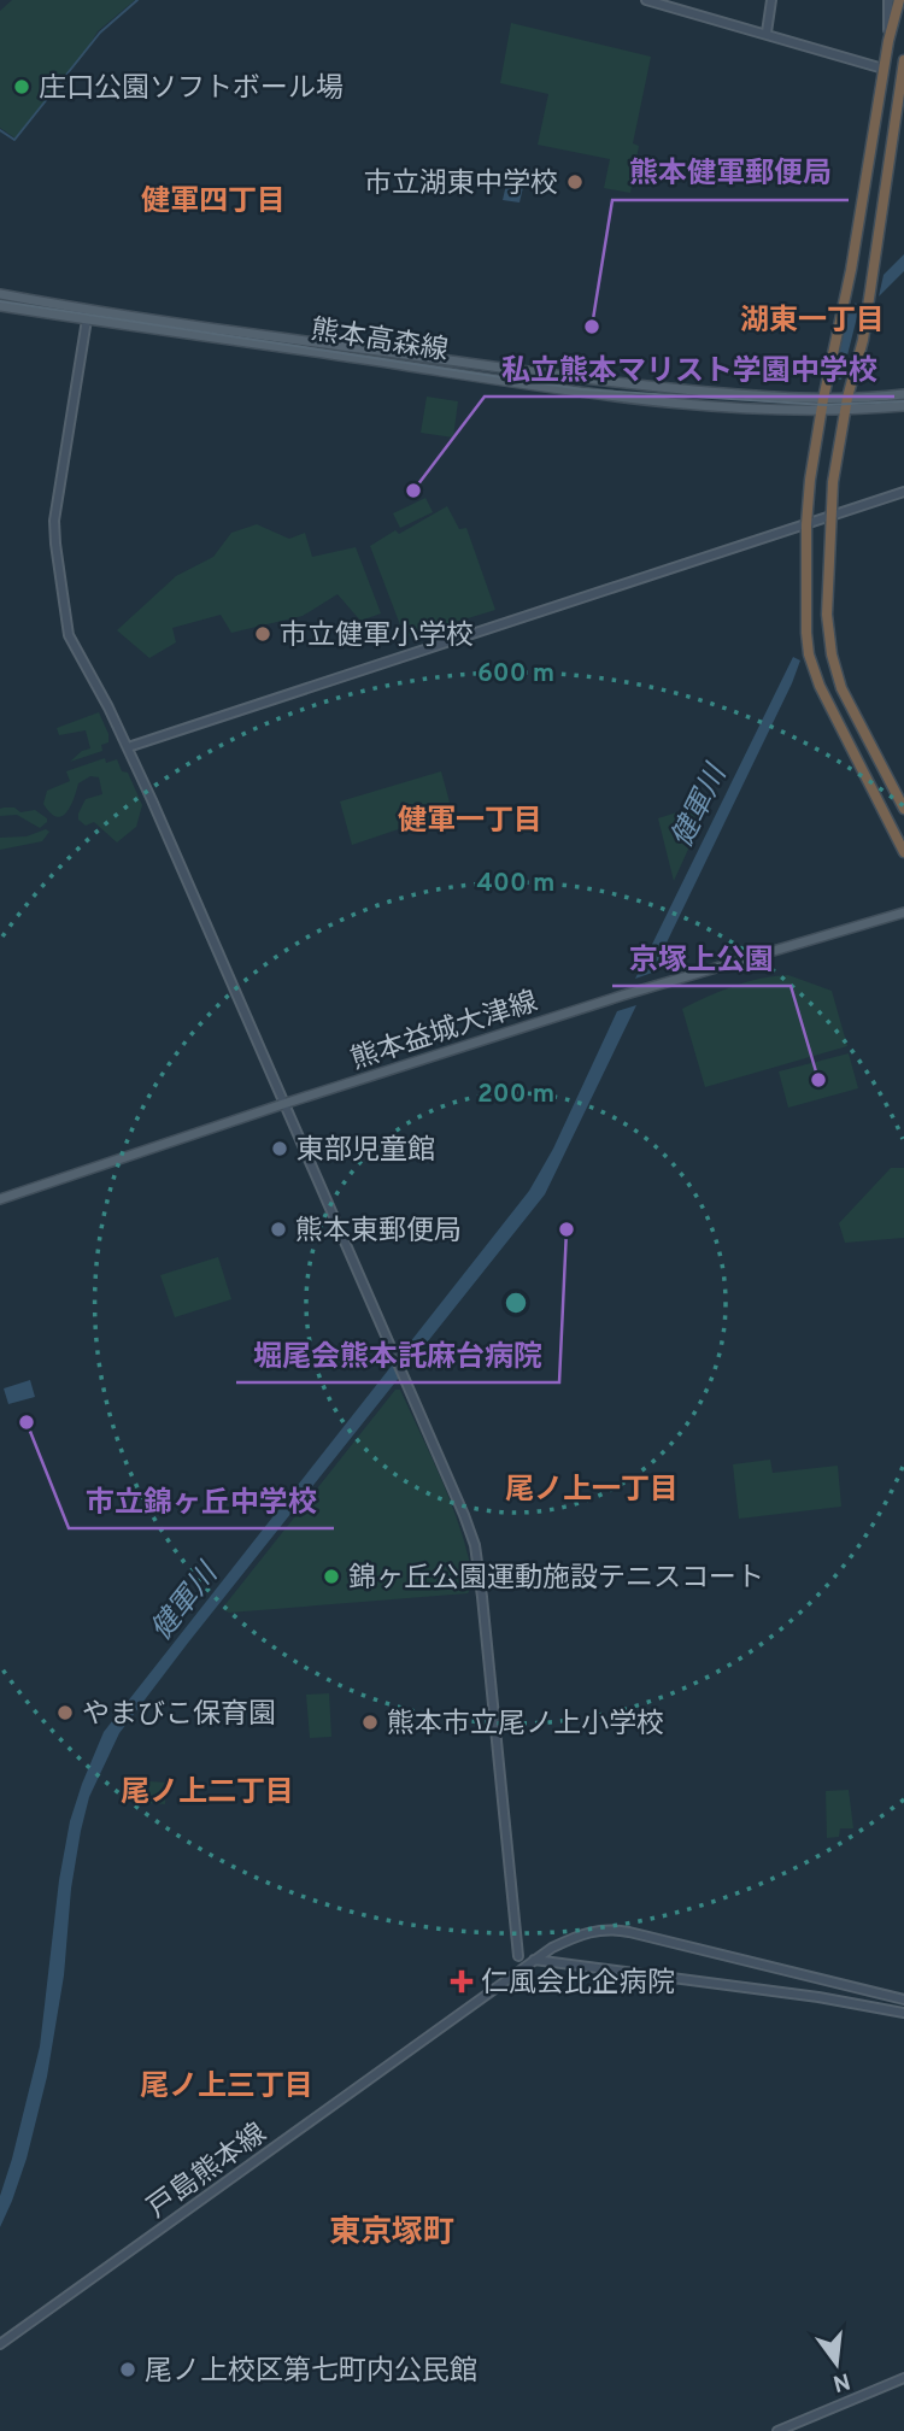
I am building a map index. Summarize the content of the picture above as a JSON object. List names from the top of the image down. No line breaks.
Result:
{"streets":{"main road":["熊本高森線","熊本益城大津線"],"street":["戸島熊本線"]},"districts":["健軍四丁目","湖東一丁目","健軍一丁目","尾ノ上一丁目","尾ノ上二丁目","尾ノ上三丁目","東京塚町"],"water":["健軍川"],"places":{"other":["庄口公園ソフトボール場","市立湖東中学校","熊本健軍郵便局","私立熊本マリスト学園中学校","市立健軍小学校","京塚上公園","東部児童館","熊本東郵便局","堀尾会熊本託麻台病院","市立錦ヶ丘中学校","錦ヶ丘公園運動施設テニスコート","やまびこ保育園","熊本市立尾ノ上小学校","尾ノ上校区第七町内公民館"],"health":["仁風会比企病院"]},"north":"bottom","rings":["600 m","400 m","200 m"]}
